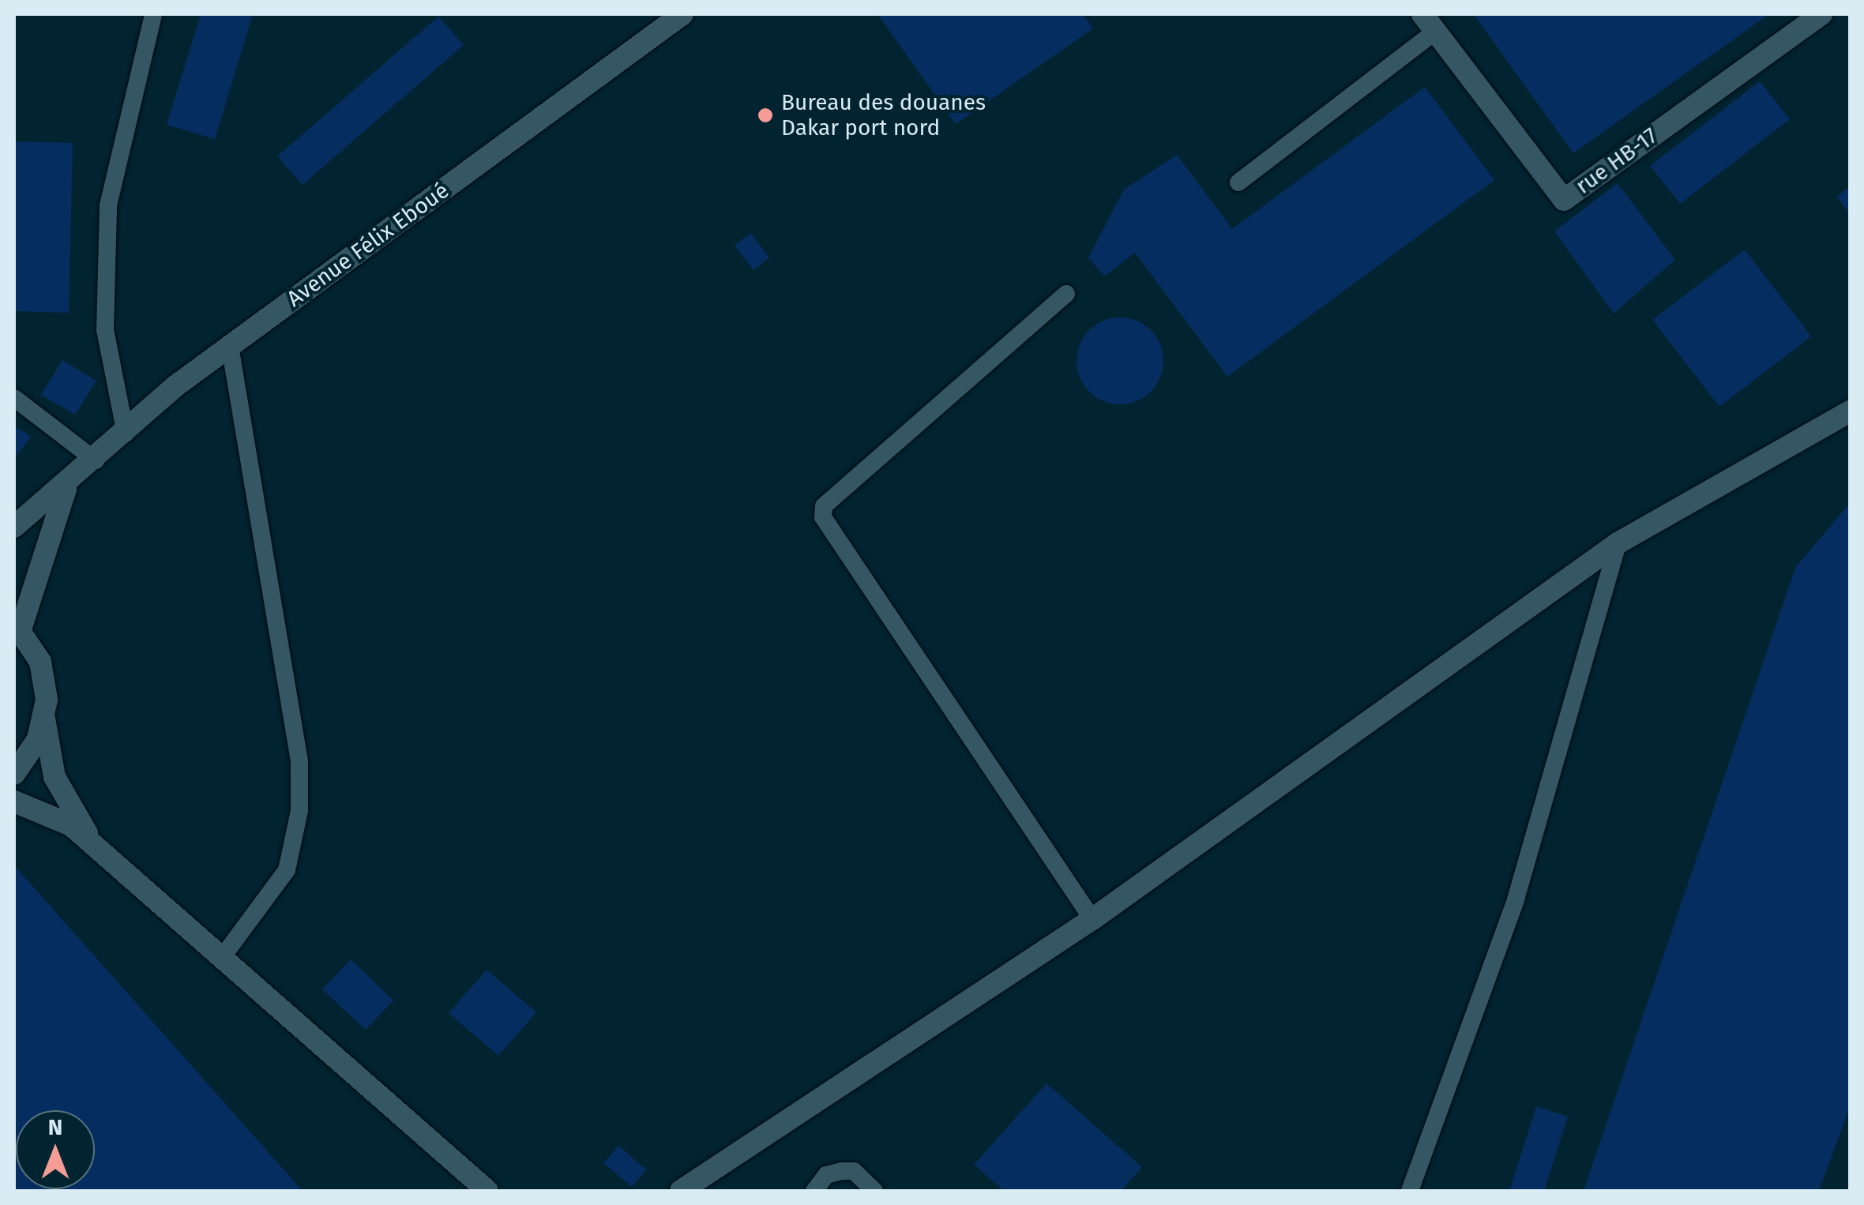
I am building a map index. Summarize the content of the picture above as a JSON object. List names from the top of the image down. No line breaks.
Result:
{"streets":{"street":["rue HB-17","Avenue Félix Eboué"]},"places":["Bureau des douanes Dakar port nord"],"north":"top"}
